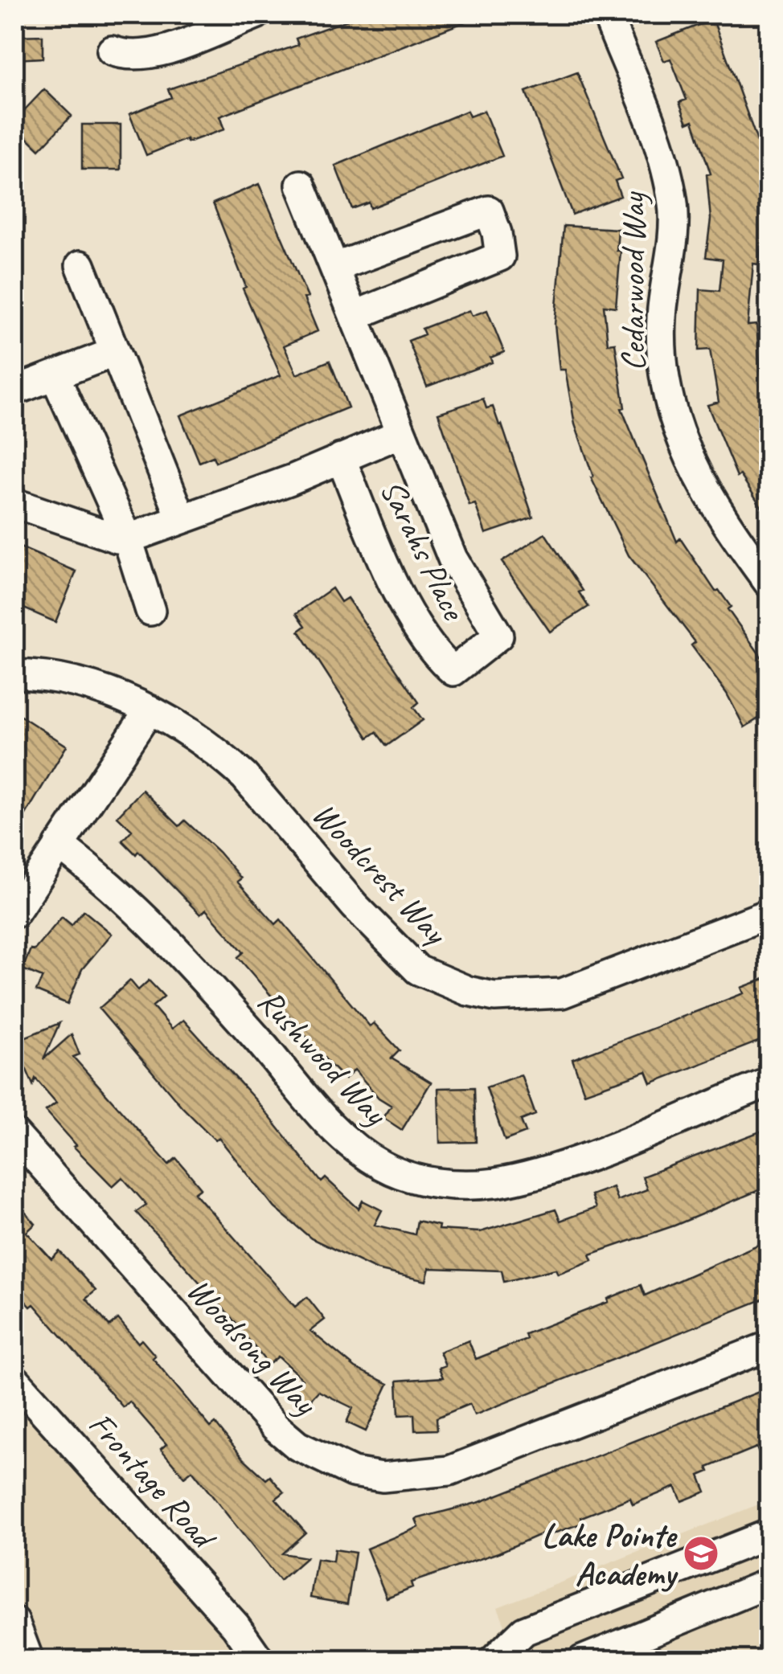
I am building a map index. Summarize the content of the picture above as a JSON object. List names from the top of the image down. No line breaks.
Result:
{"streets":{"street":["Cedarwood Way","Sarahs Place","Woodcrest Way","Rushwood Way","Woodsong Way","Frontage Road"]},"places":{"school or university":["Lake Pointe Academy"]}}
